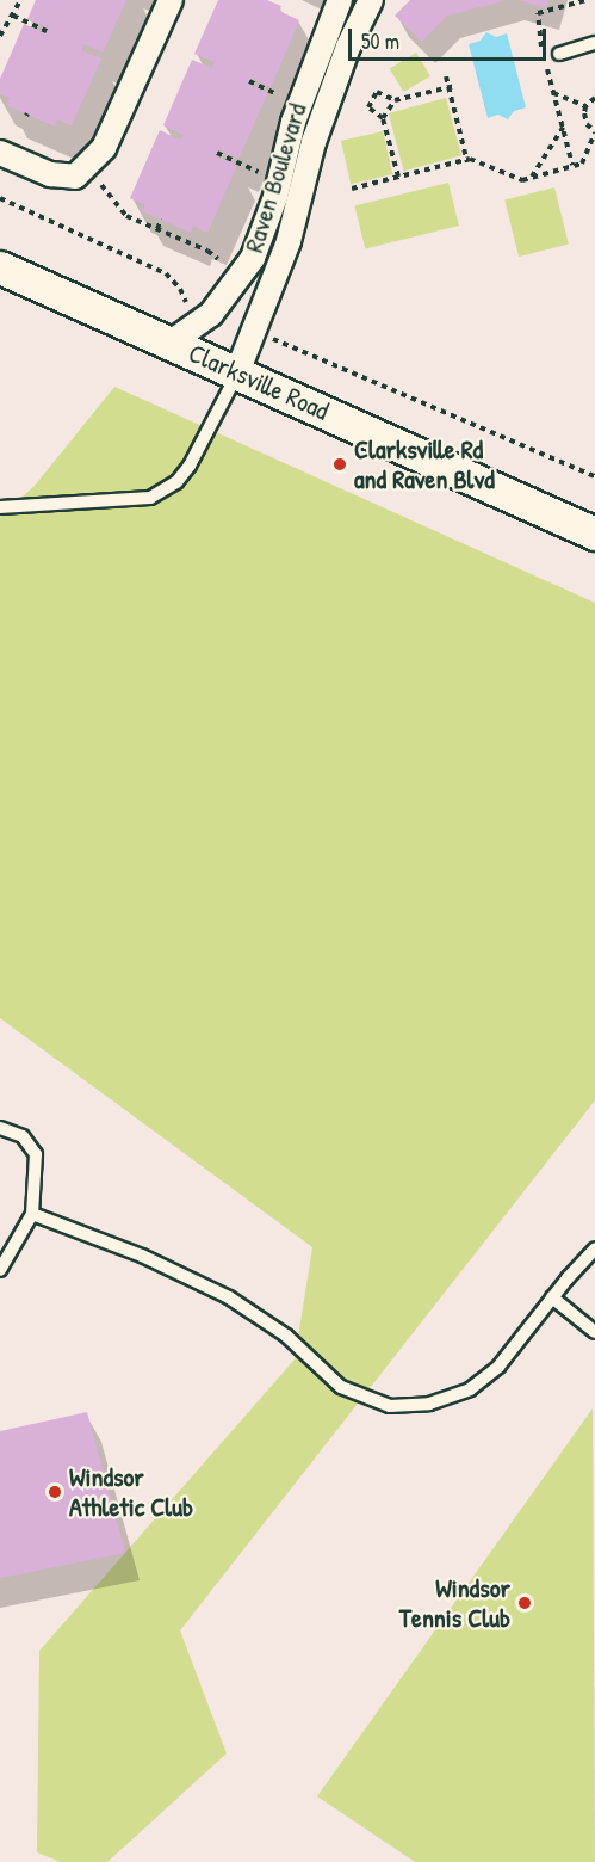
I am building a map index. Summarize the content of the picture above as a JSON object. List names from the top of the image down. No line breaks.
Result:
{"streets":{"street":["Raven Boulevard","Clarksville Road"]},"crossings":[["Raven Boulevard","Clarksville Road"]],"places":["Clarksville Rd and Raven Blvd","Windsor Athletic Club","Windsor Tennis Club"],"scale_bar":"50 m"}
